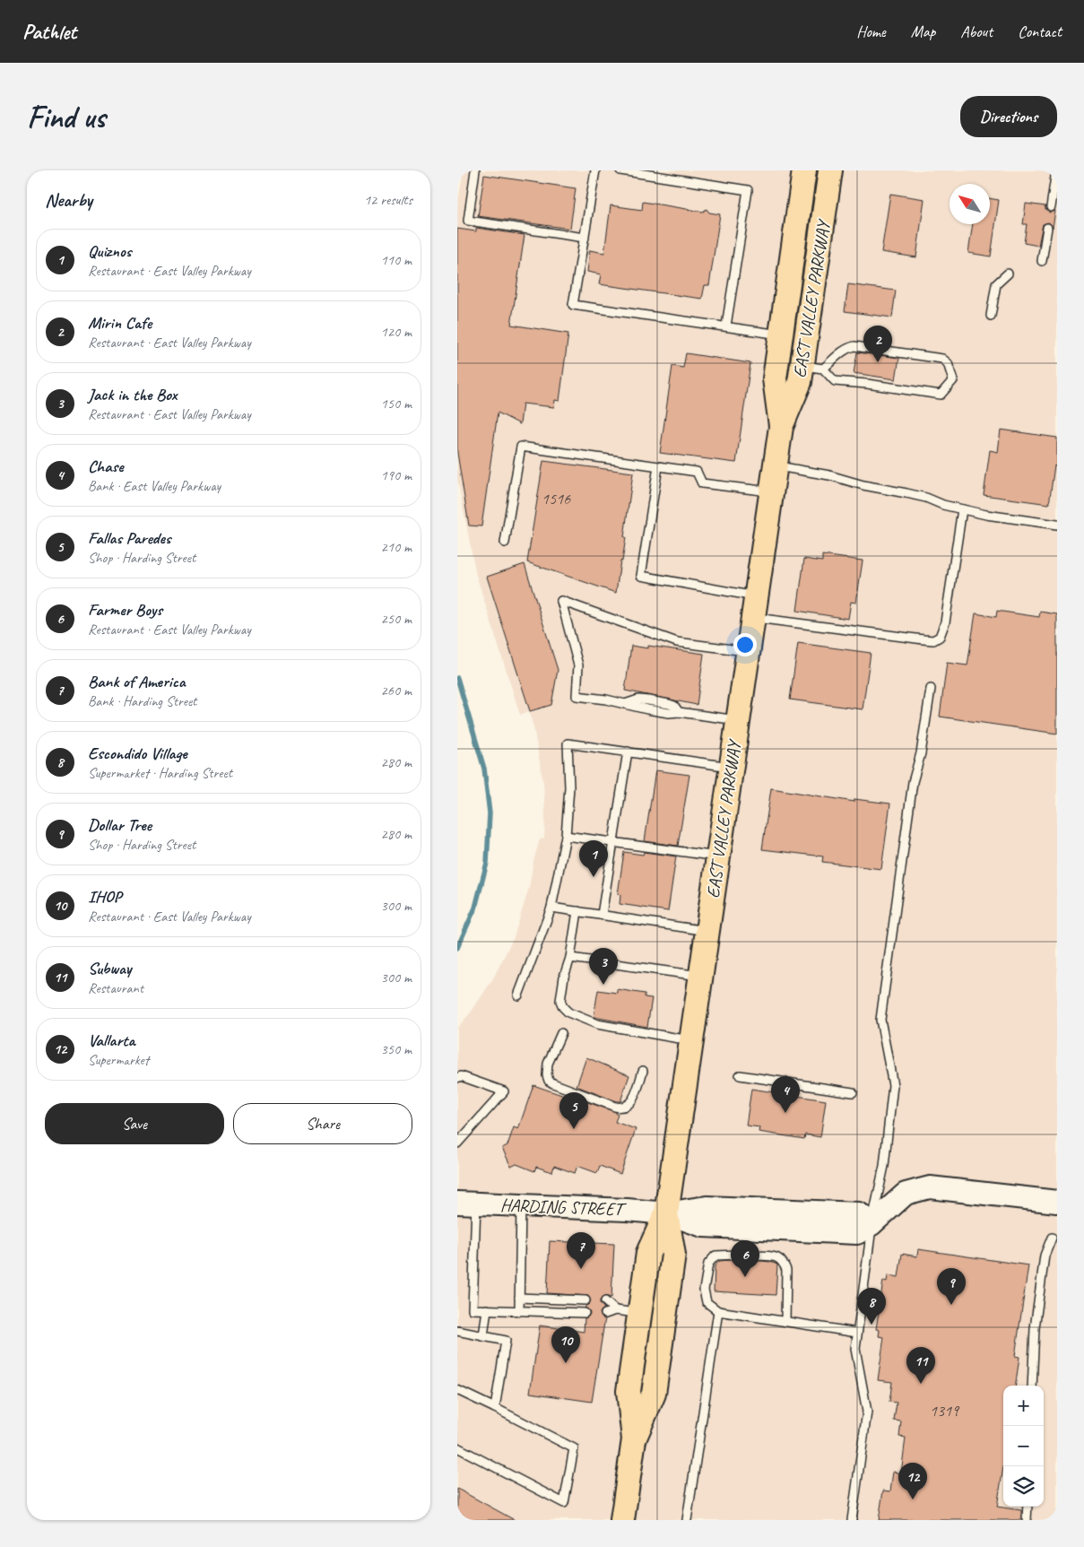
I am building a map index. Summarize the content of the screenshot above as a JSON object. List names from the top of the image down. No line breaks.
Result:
{"streets":{"main road":["EAST VALLEY PARKWAY"],"street":["HARDING STREET"]},"crossings":[["EAST VALLEY PARKWAY","HARDING STREET"]],"house_numbers":["1516","1319"],"north":"top left","page":{"header":"Pathlet","nav":["Home","Map","About","Contact"],"buttons":["Directions",["Save","Share"]],"title":"Find us","heading":["Nearby","12 results"],"list":[{"mark":"1","name":"Quiznos","note":"Restaurant · East Valley Parkway","value":"110 m"},{"mark":"2","name":"Mirin Cafe","note":"Restaurant · East Valley Parkway","value":"120 m"},{"mark":"3","name":"Jack in the Box","note":"Restaurant · East Valley Parkway","value":"150 m"},{"mark":"4","name":"Chase","note":"Bank · East Valley Parkway","value":"190 m"},{"mark":"5","name":"Fallas Paredes","note":"Shop · Harding Street","value":"210 m"},{"mark":"6","name":"Farmer Boys","note":"Restaurant · East Valley Parkway","value":"250 m"},{"mark":"7","name":"Bank of America","note":"Bank · Harding Street","value":"260 m"},{"mark":"8","name":"Escondido Village","note":"Supermarket · Harding Street","value":"280 m"},{"mark":"9","name":"Dollar Tree","note":"Shop · Harding Street","value":"280 m"},{"mark":"10","name":"IHOP","note":"Restaurant · East Valley Parkway","value":"300 m"},{"mark":"11","name":"Subway","note":"Restaurant","value":"300 m"},{"mark":"12","name":"Vallarta","note":"Supermarket","value":"350 m"}],"pins":["2","1","3","4","5","7","6","9","8","10","11","12"],"map_buttons":["+","−"]}}
